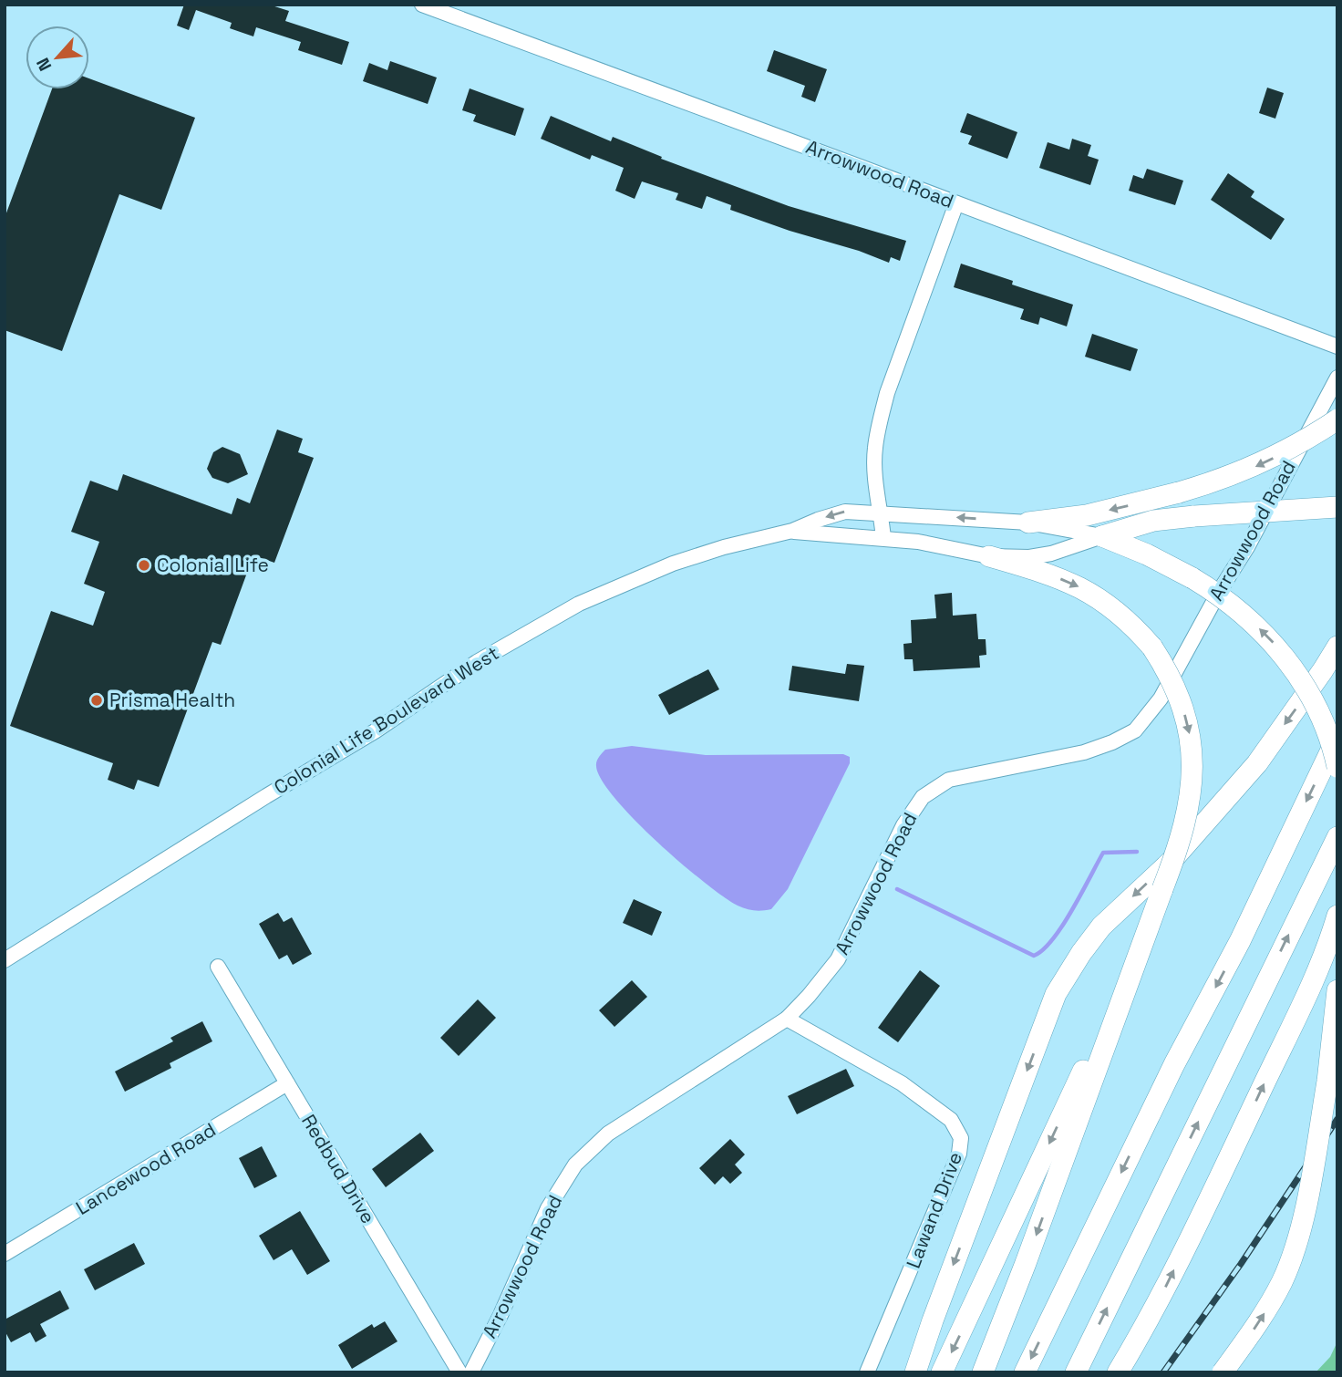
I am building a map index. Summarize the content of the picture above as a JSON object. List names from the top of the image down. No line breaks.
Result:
{"streets":{"street":["Arrowwood Road","Colonial Life Boulevard West","Lancewood Road","Redbud Drive","Lawand Drive"]},"crossings":[["Arrowwood Road","Lawand Drive"],["Lancewood Road","Redbud Drive"]],"places":["Colonial Life","Prisma Health"],"north":"bottom left"}
